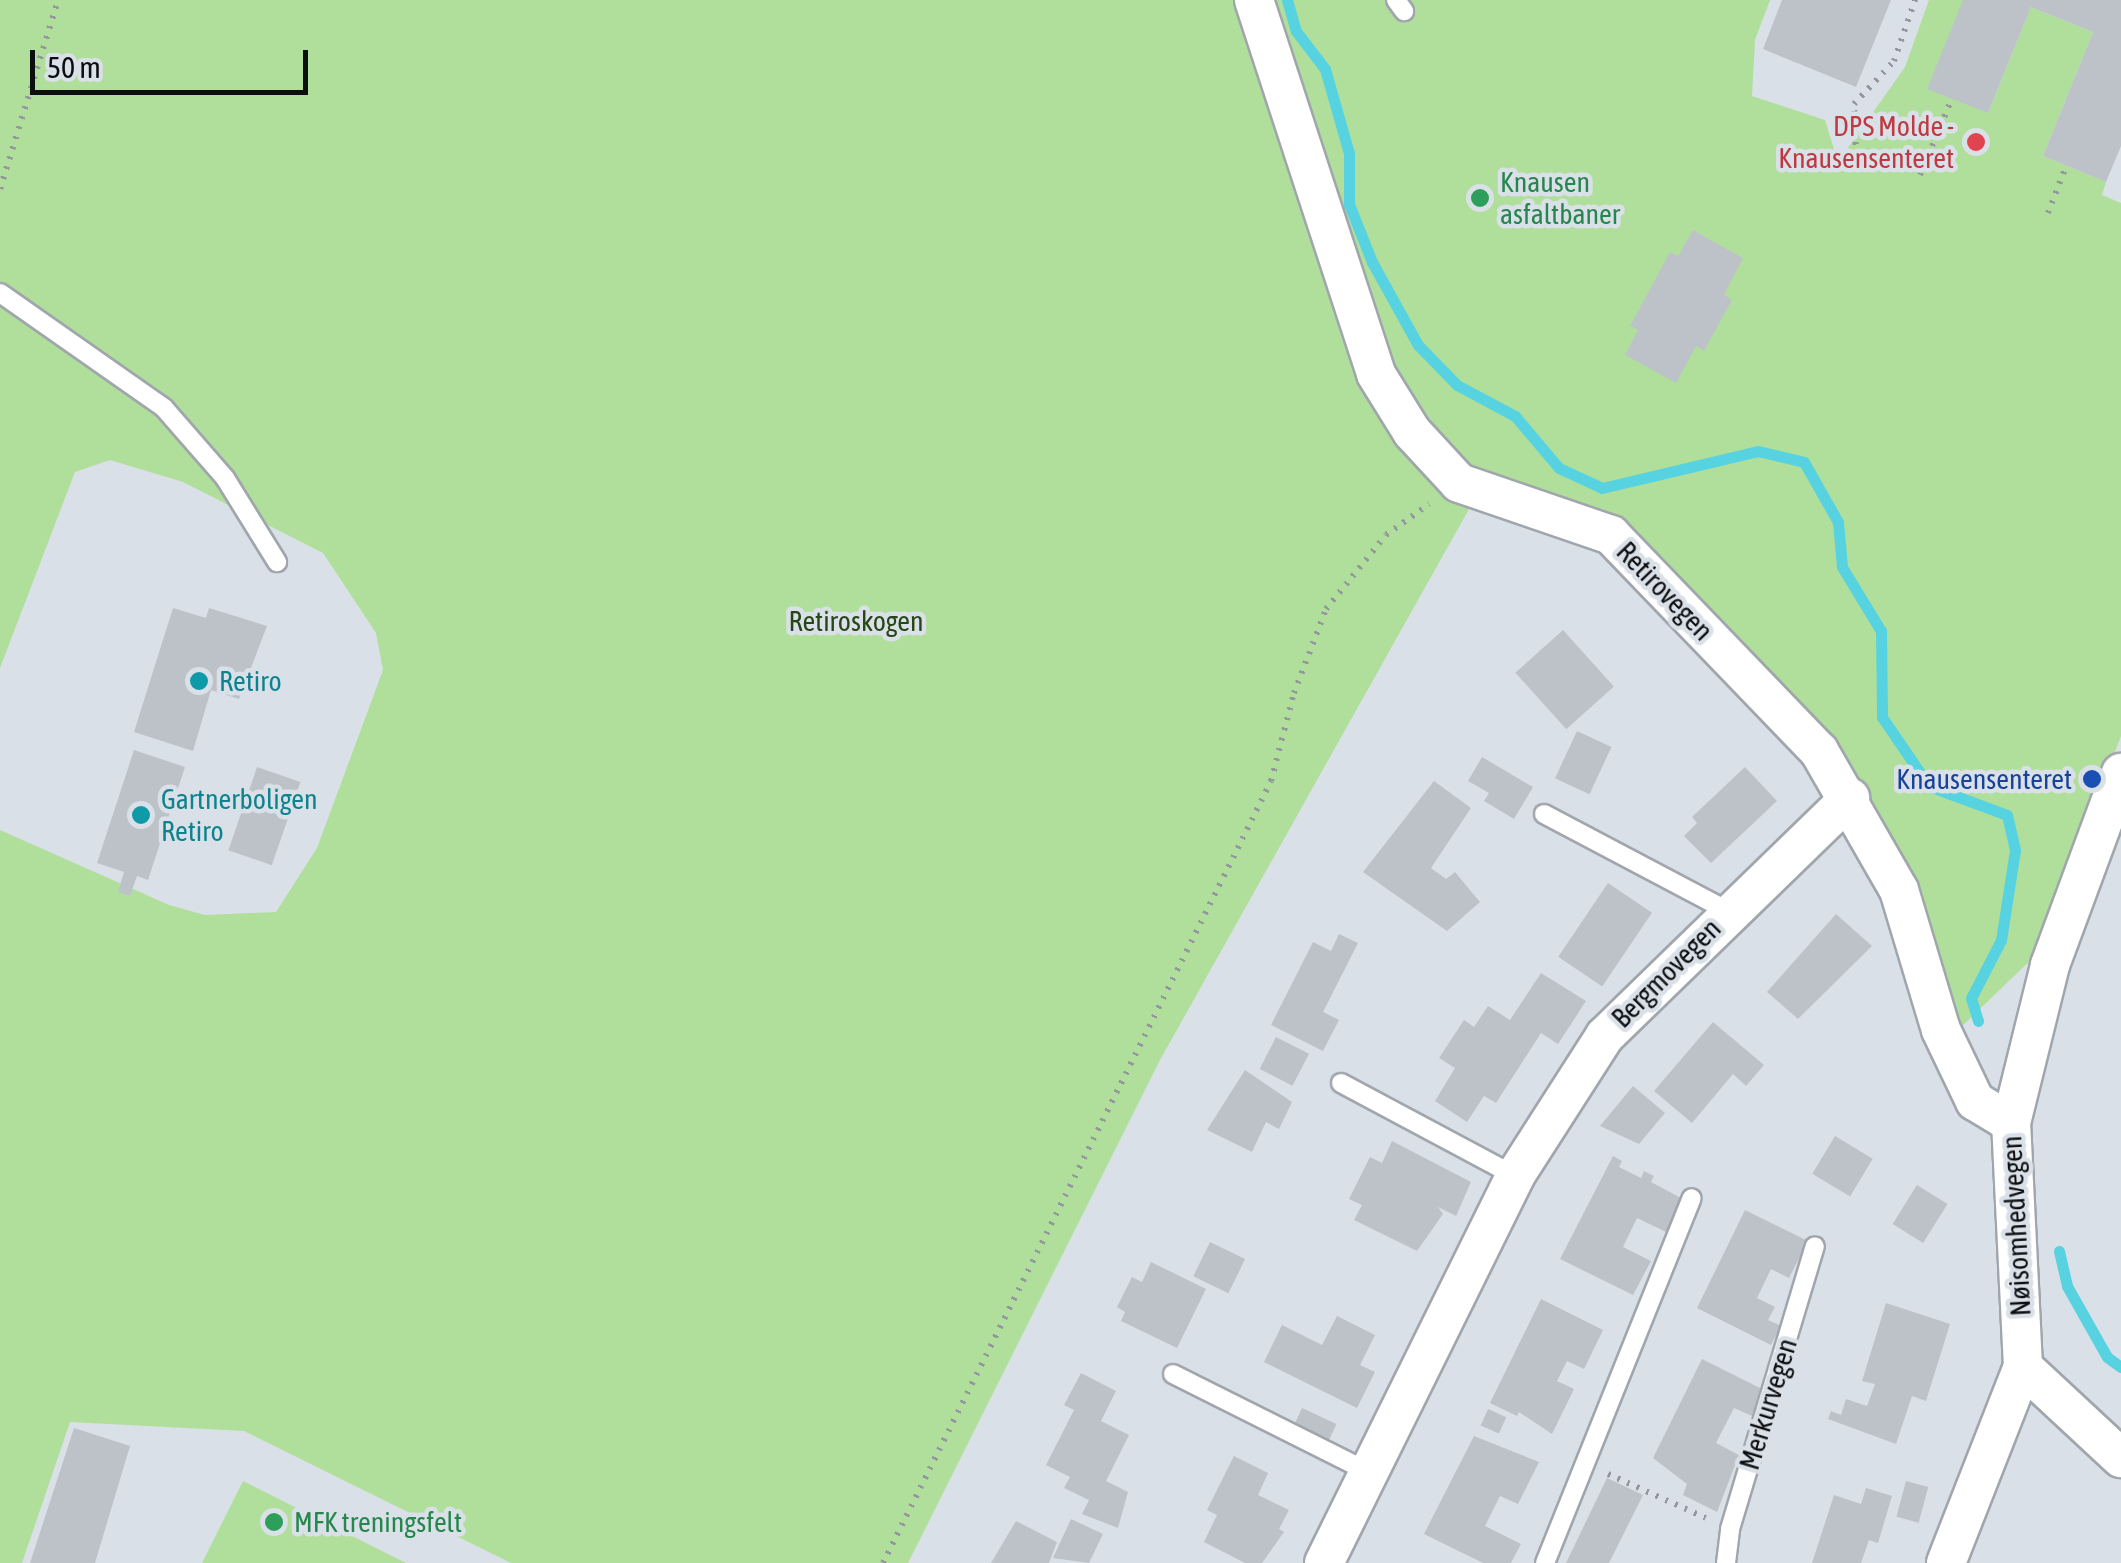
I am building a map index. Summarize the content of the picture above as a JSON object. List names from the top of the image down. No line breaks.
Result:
{"streets":{"street":["Retirovegen","Bergmovegen","Nøisomhedvegen"],"lane":["Merkurvegen"]},"crossings":[["Retirovegen","Bergmovegen"],["Retirovegen","Nøisomhedvegen"]],"parks":["Retiroskogen"],"places":["DPS Molde - Knausensenteret","Knausen asfaltbaner","Retiro","Knausensenteret","Gartnerboligen Retiro","MFK treningsfelt"],"scale_bar":"50 m"}
